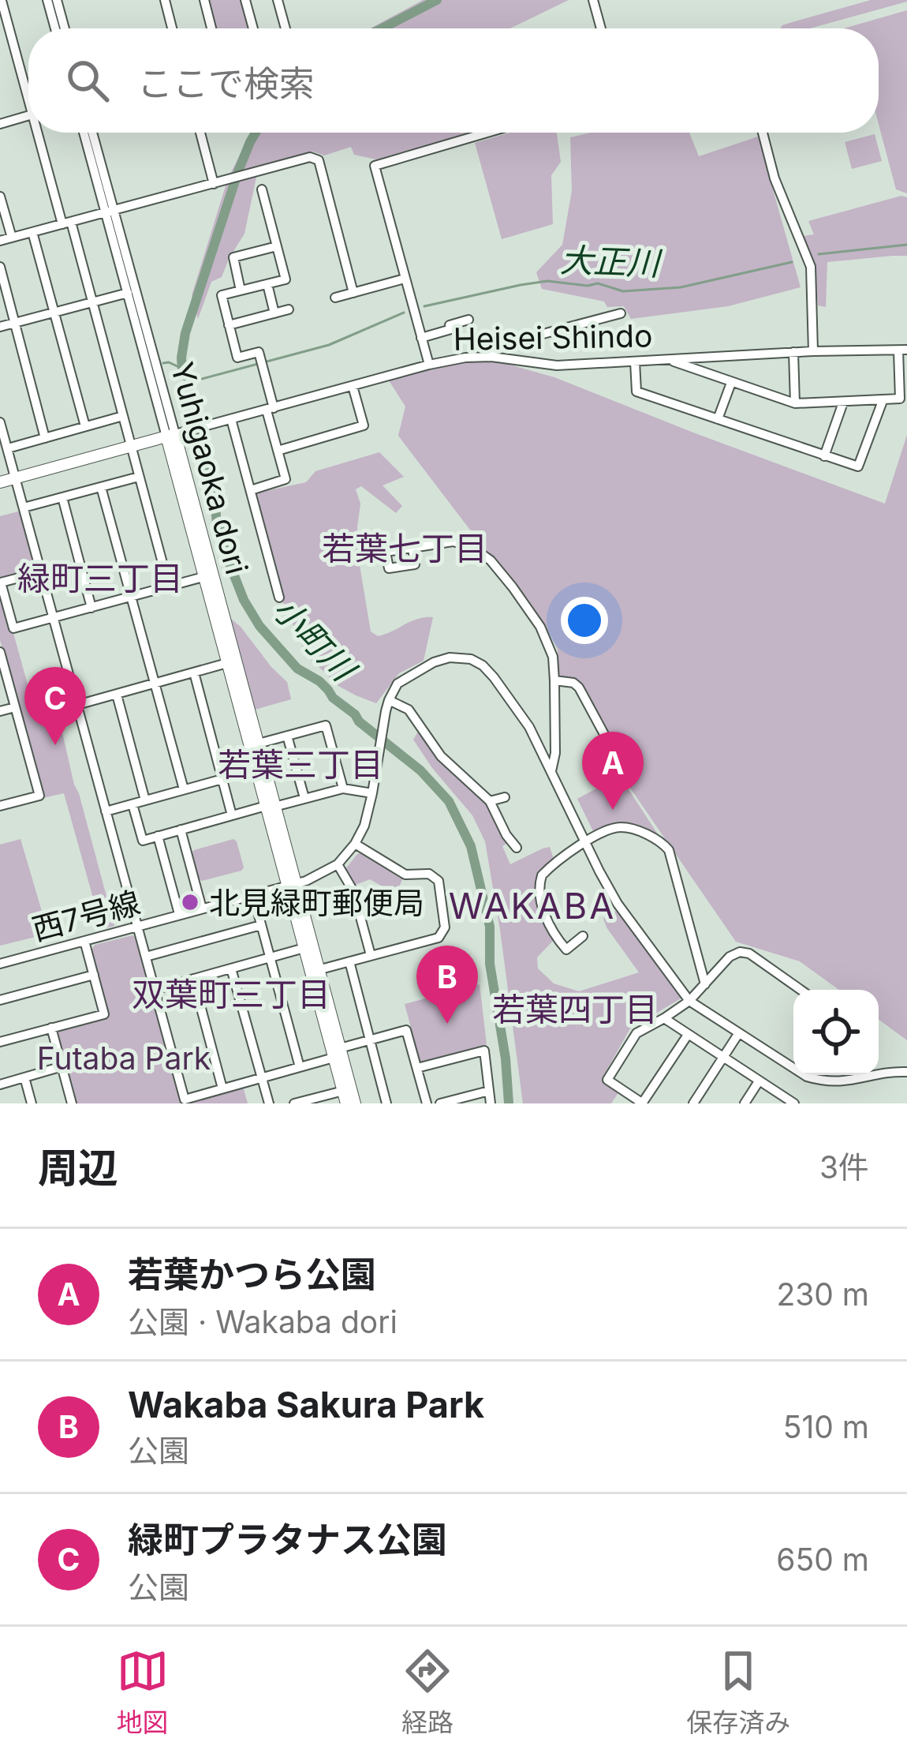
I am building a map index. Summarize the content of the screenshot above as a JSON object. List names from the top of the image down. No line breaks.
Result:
{"streets":{"main road":["Yuhigaoka dori"],"street":["Heisei Shindo","西7号線"]},"crossings":[["Heisei Shindo","Yuhigaoka dori"],["Yuhigaoka dori","西7号線"]],"districts":["若葉七丁目","緑町三丁目","若葉三丁目","WAKABA","双葉町三丁目","若葉四丁目"],"water":["大正川","小町川"],"parks":["Futaba Park"],"places":["北見緑町郵便局"],"page":{"search":"ここで検索","pins":["C","A","B"],"heading":["周辺","3件"],"list":[{"mark":"A","name":"若葉かつら公園","note":"公園 · Wakaba dori","value":"230 m"},{"mark":"B","name":"Wakaba Sakura Park","note":"公園","value":"510 m"},{"mark":"C","name":"緑町プラタナス公園","note":"公園","value":"650 m"}],"nav":["地図","経路","保存済み"]}}
